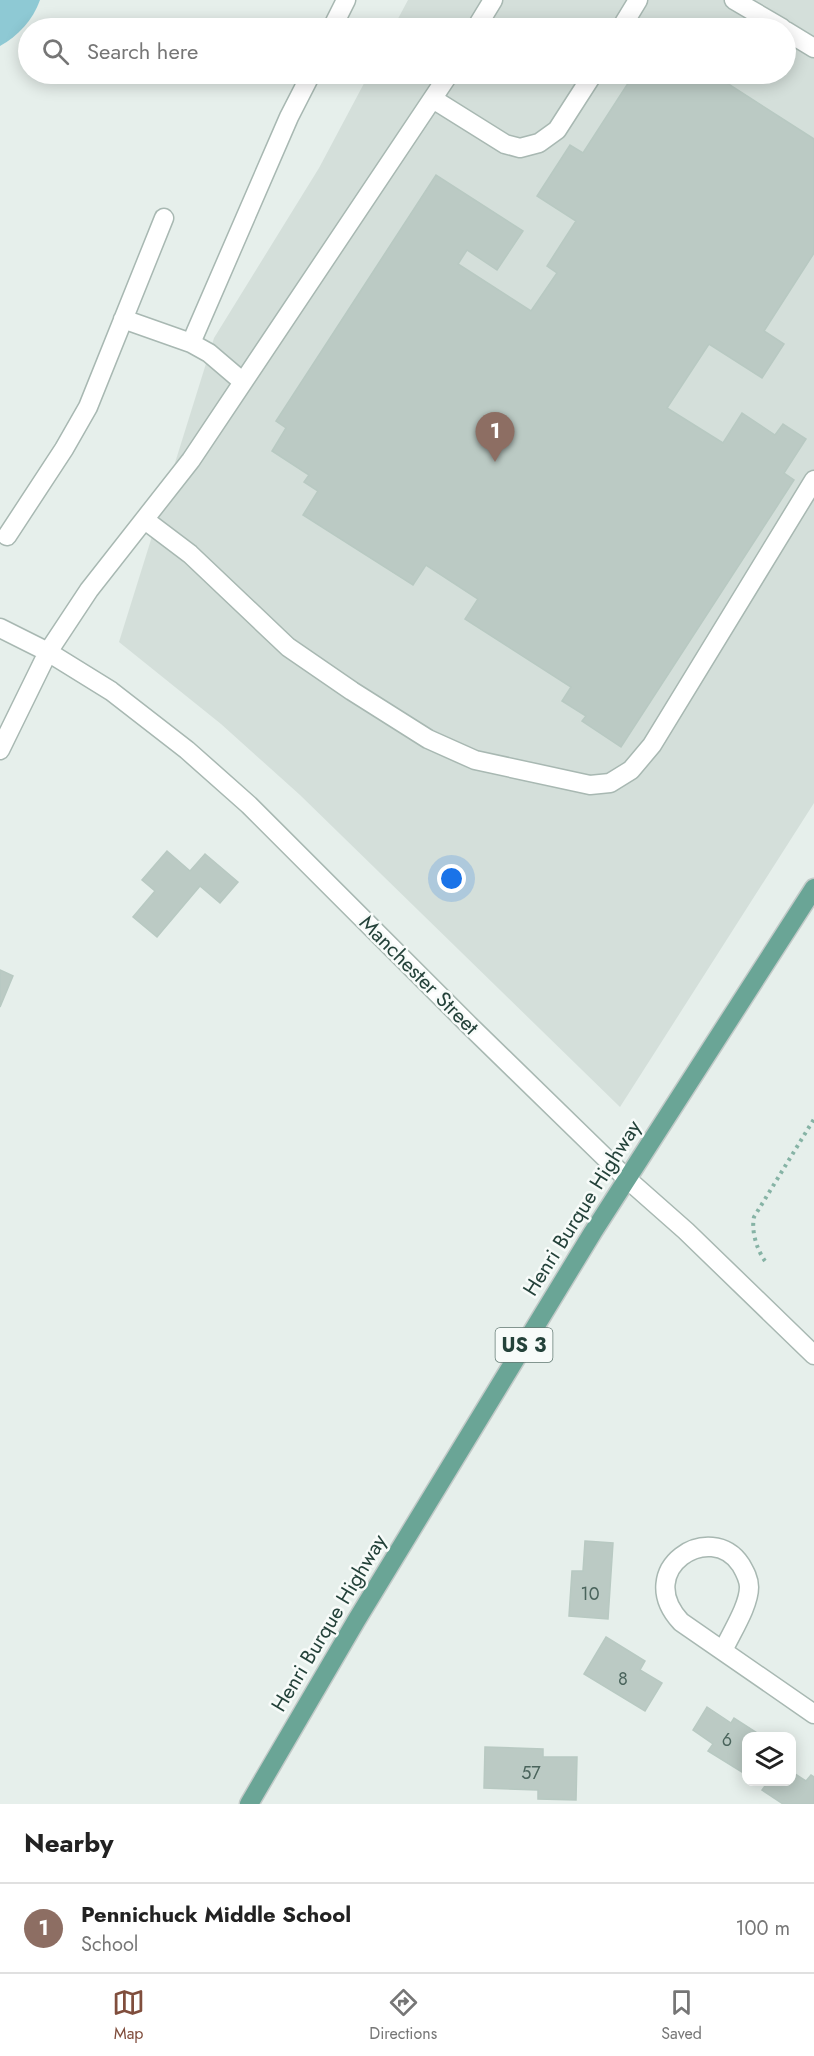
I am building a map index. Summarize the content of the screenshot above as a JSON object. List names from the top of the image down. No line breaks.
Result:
{"streets":{"main road":["Henri Burque Highway","US 3"],"street":["Manchester Street"]},"crossings":[["Manchester Street","Henri Burque Highway"]],"house_numbers":["10","8","6","57"],"page":{"search":"Search here","pins":"1","heading":"Nearby","list":[{"mark":"1","name":"Pennichuck Middle School","note":"School","value":"100 m"}],"nav":["Map","Directions","Saved"]}}
